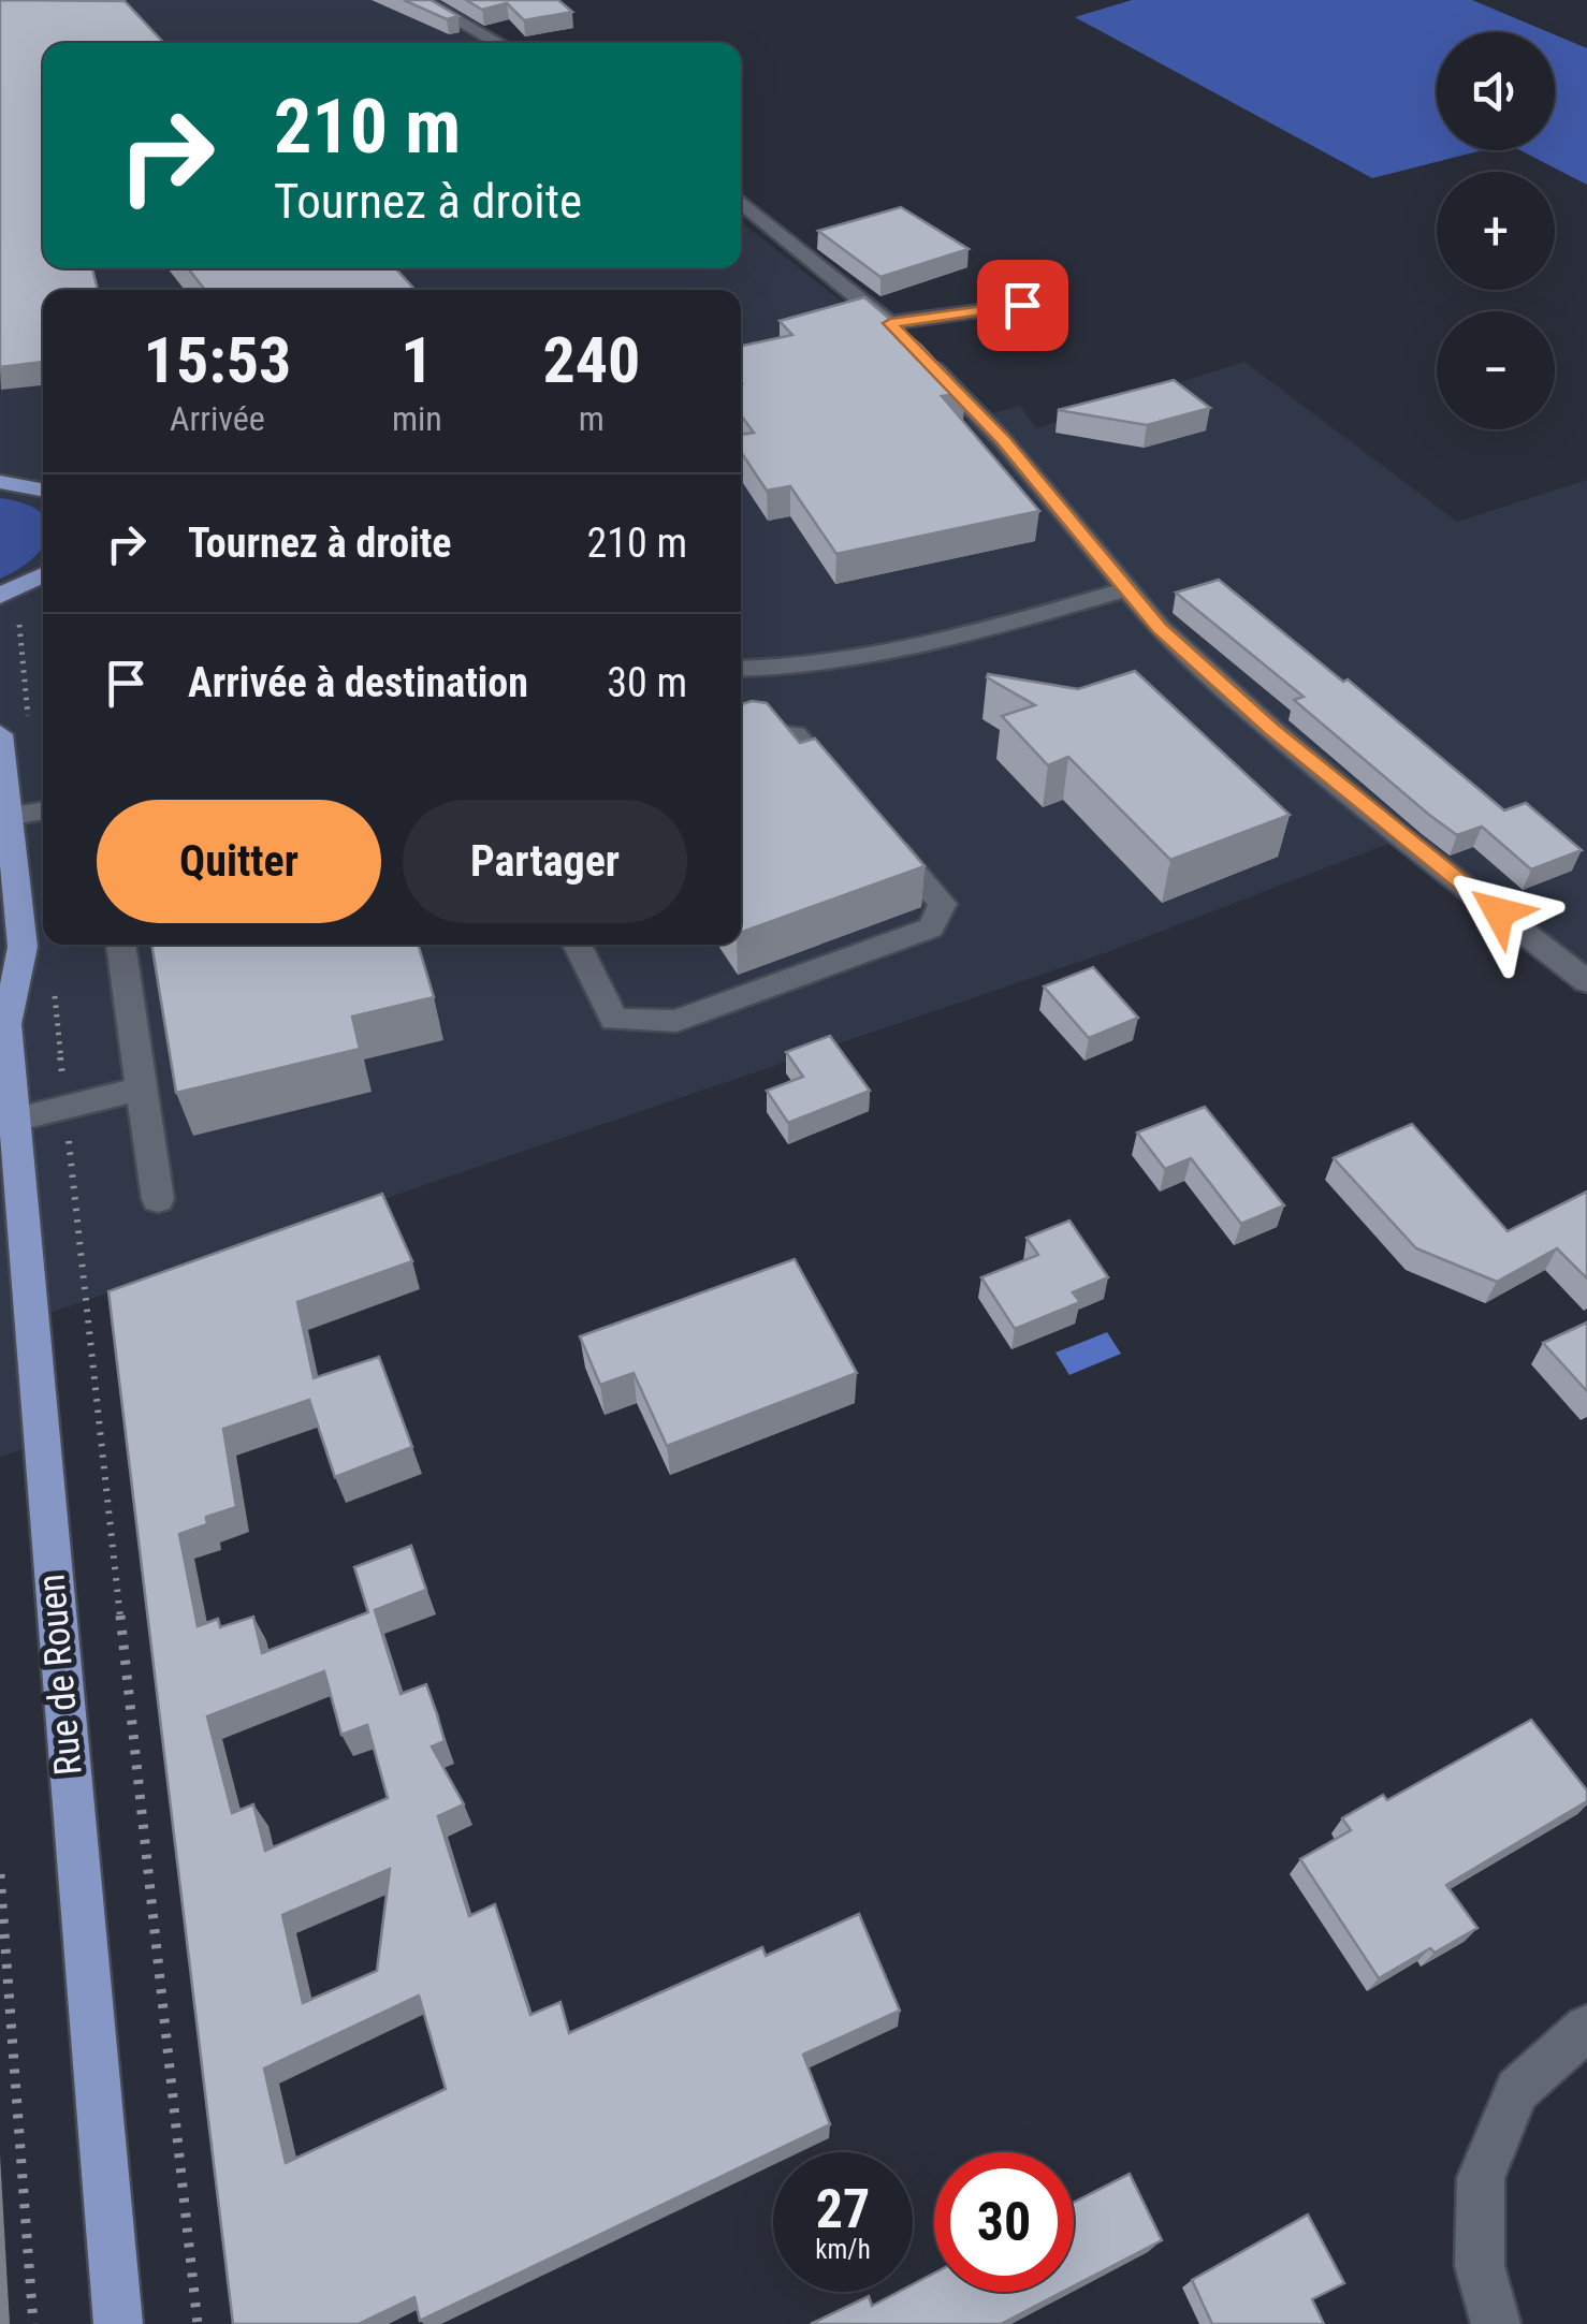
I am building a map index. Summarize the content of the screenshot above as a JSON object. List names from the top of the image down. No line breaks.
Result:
{"streets":{"main road":["Rue de Rouen"]},"page":{"map_buttons":["+","−"],"turn":["210 m","Tournez à droite"],"eta":["15:53","Arrivée","1","min","240","m"],"list":[{"name":"Tournez à droite","value":"210 m"},{"name":"Arrivée à destination","value":"30 m"}],"buttons":["Quitter","Partager"],"speed":"27 km/h","limit":"30"}}
